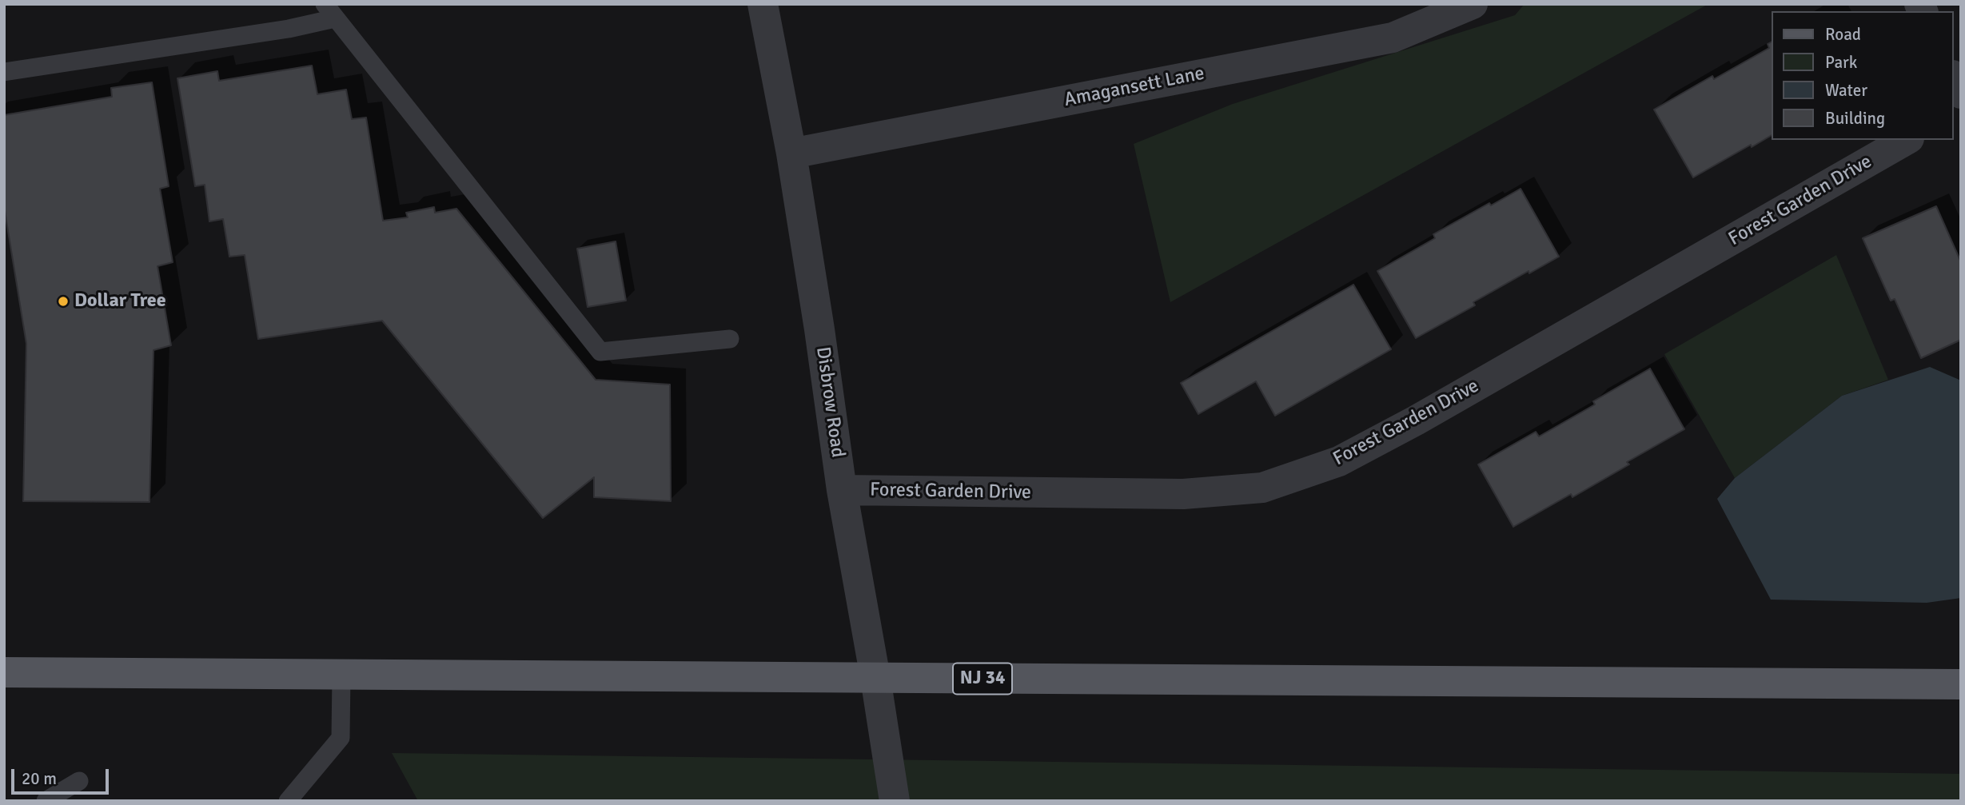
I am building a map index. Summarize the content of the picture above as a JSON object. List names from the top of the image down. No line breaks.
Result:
{"streets":{"main road":["NJ 34"],"street":["Amagansett Lane","Forest Garden Drive","Disbrow Road"]},"crossings":[["Amagansett Lane","Disbrow Road"],["Forest Garden Drive","Disbrow Road"],["Disbrow Road","NJ 34"]],"places":["Dollar Tree"],"legend":["Road","Park","Water","Building"],"scale_bar":"20 m"}
